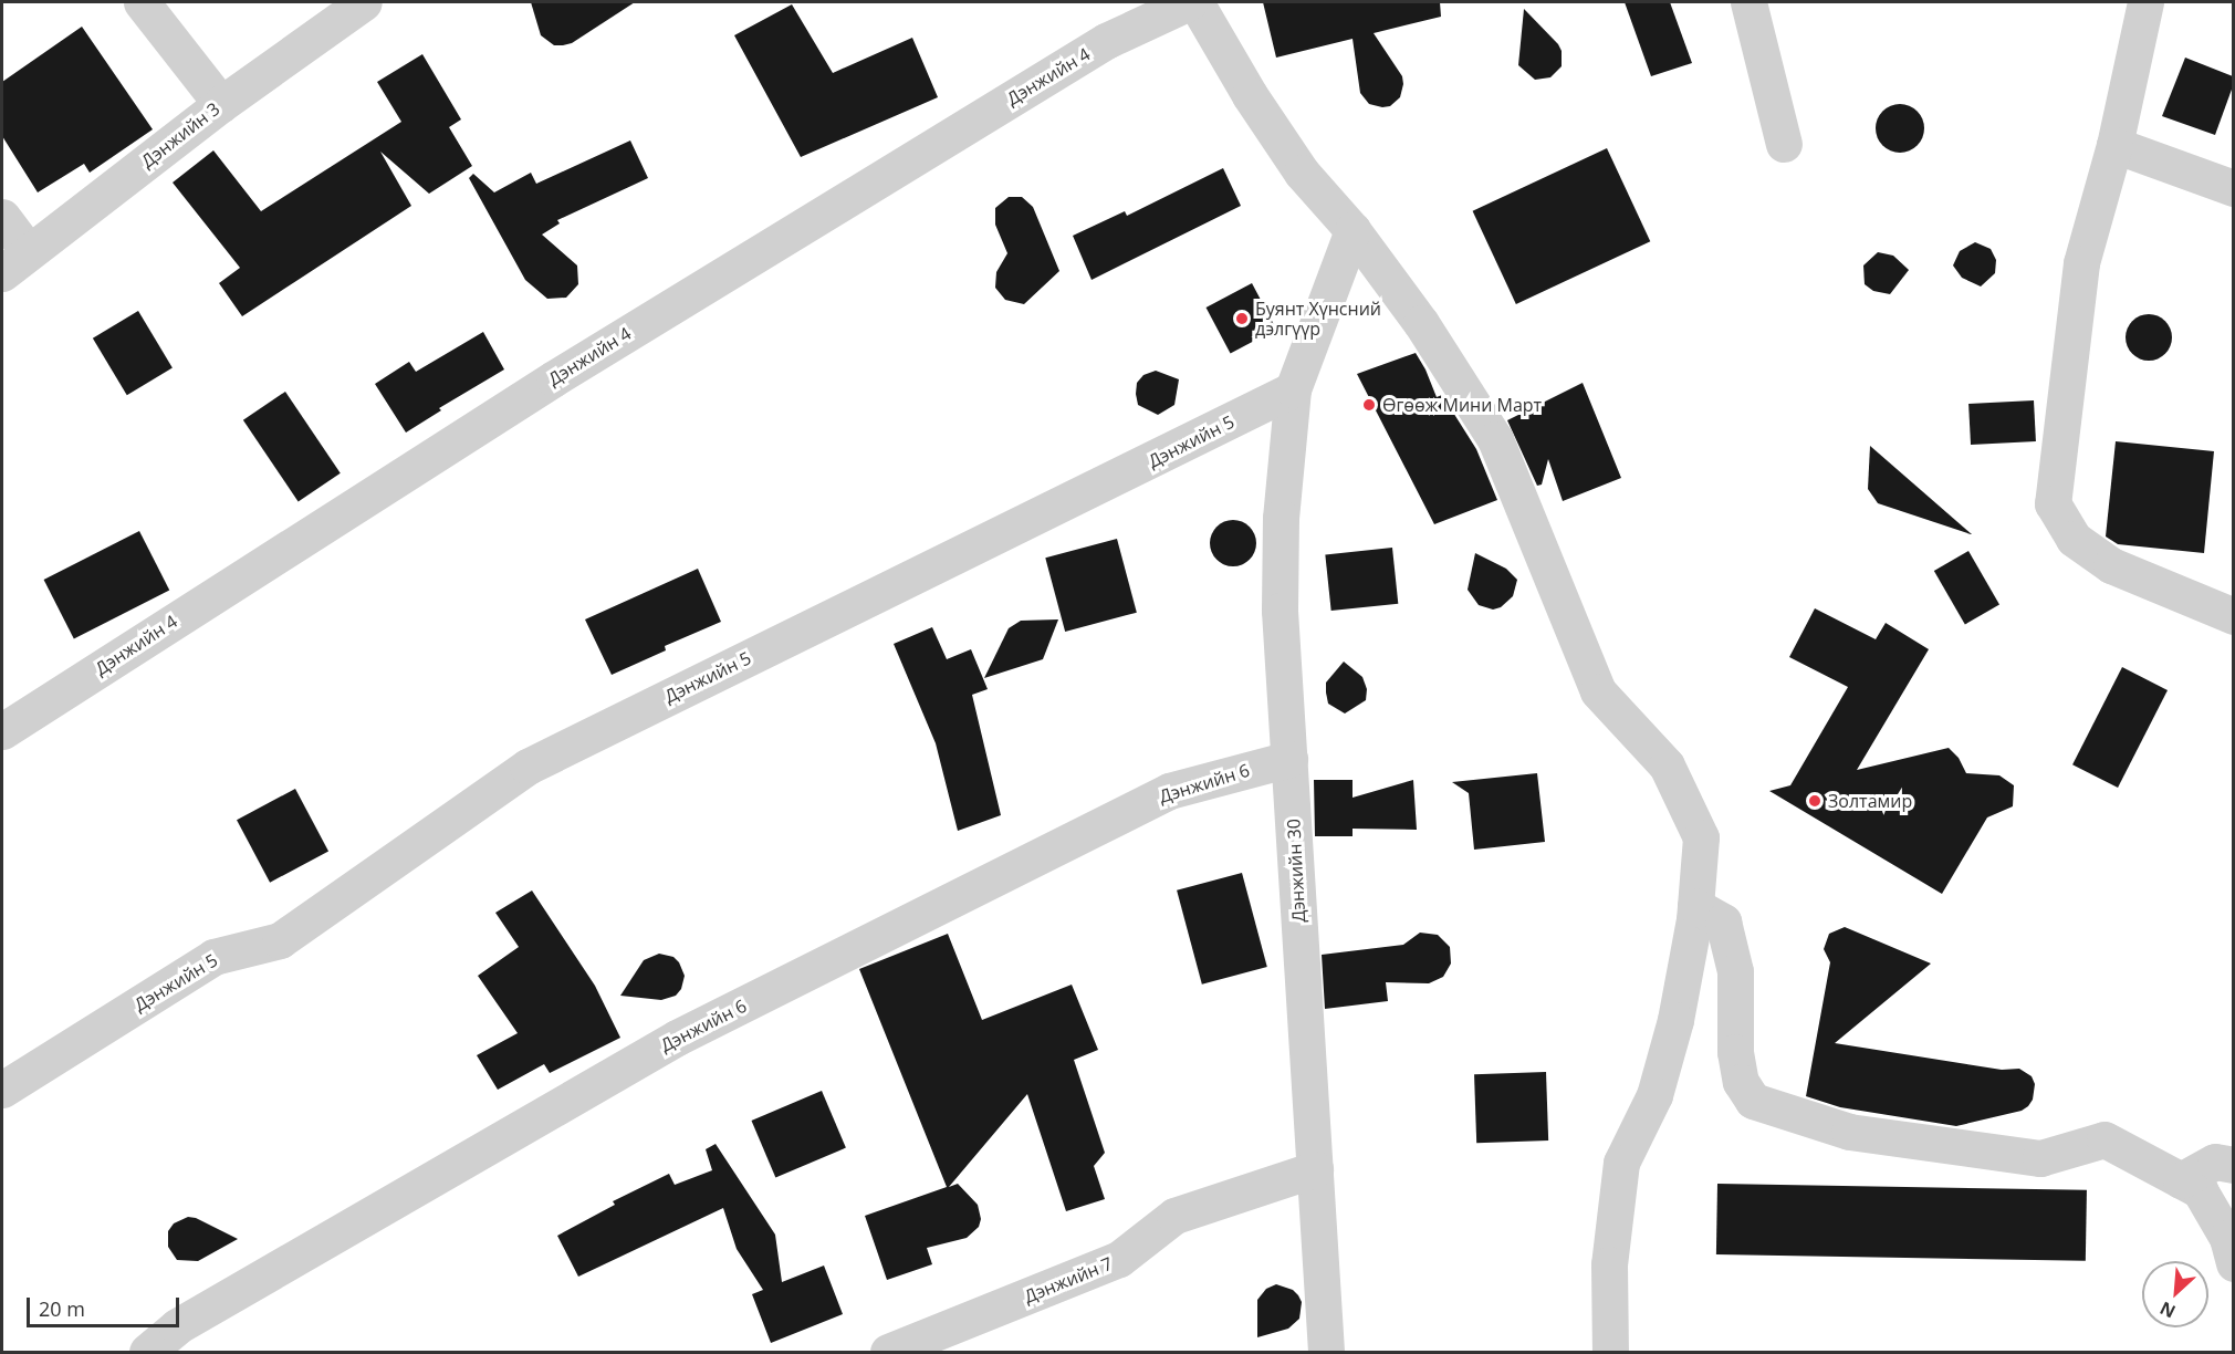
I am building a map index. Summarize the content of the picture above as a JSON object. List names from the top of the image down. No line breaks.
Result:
{"streets":{"street":["Дэнжийн 4","Дэнжийн 3","Дэнжийн 5","Дэнжийн 6","Дэнжийн 30","Дэнжийн 7"]},"crossings":[["Дэнжийн 5","Дэнжийн 30"],["Дэнжийн 6","Дэнжийн 30"],["Дэнжийн 30","Дэнжийн 7"]],"places":["Буянт Хүнсний дэлгүүр","Өгөөж Мини Март","Золтамир"],"scale_bar":"20 m","north":"bottom left"}
